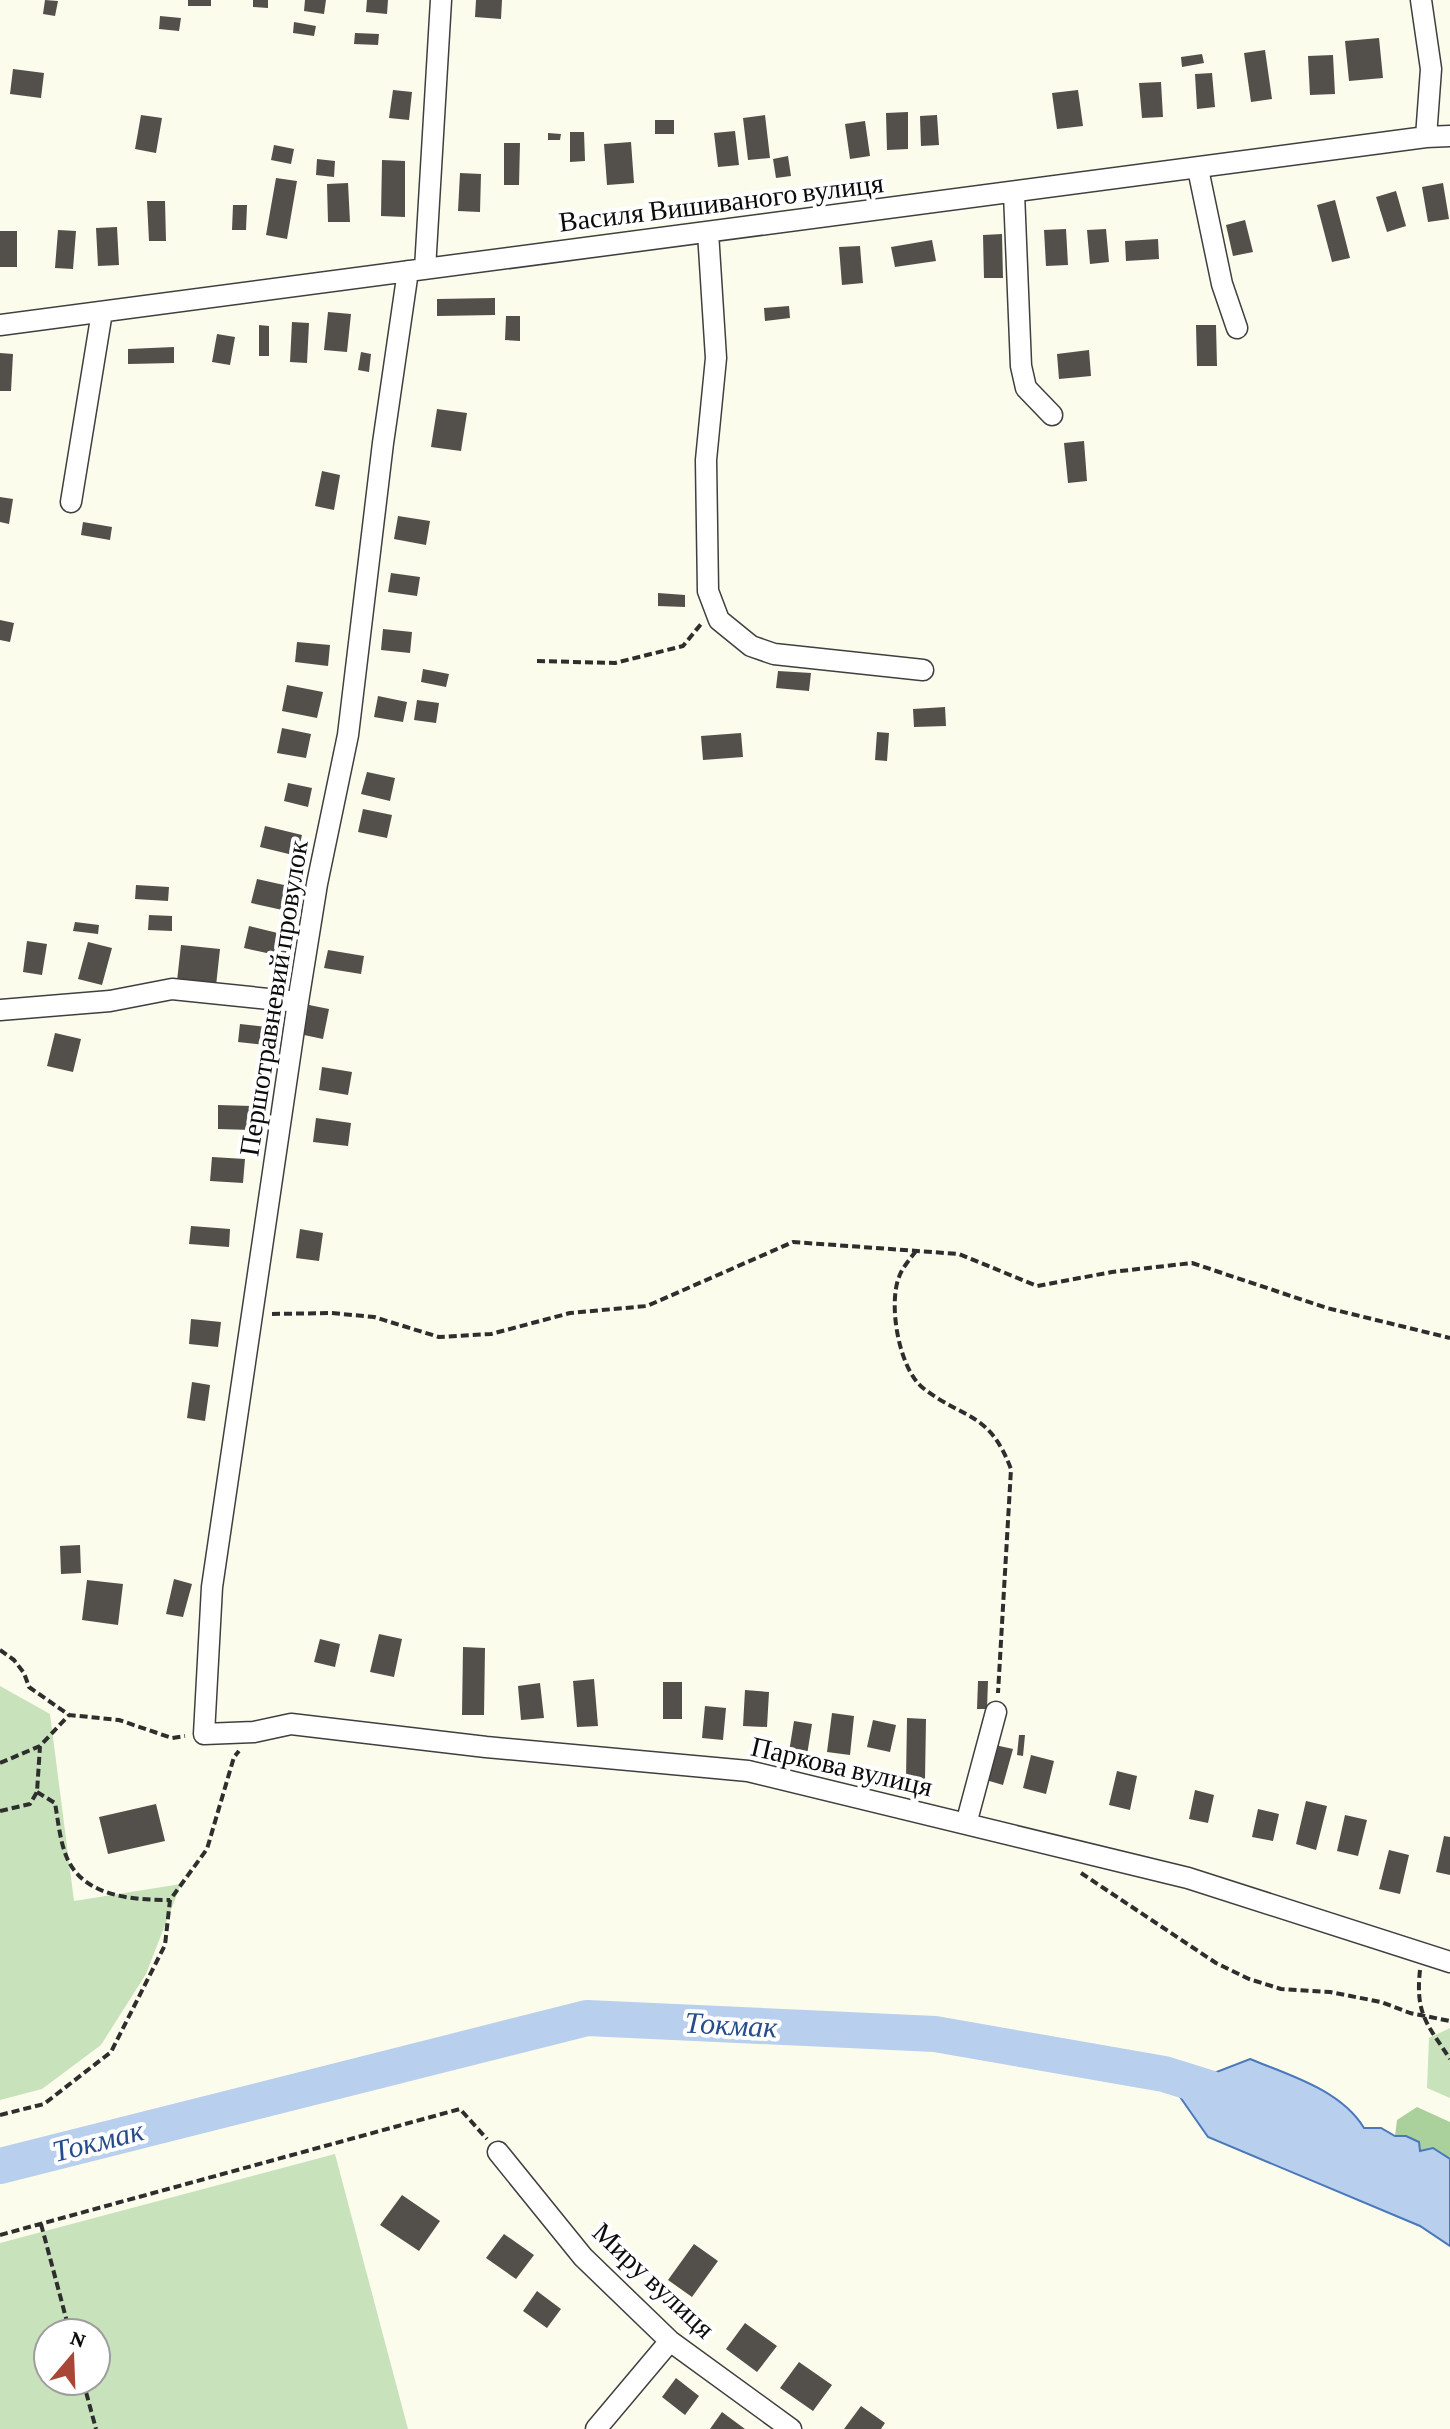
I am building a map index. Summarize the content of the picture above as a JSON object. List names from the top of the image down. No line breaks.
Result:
{"streets":{"street":["Василя Вишиваного вулиця","Першотравневий провулок","Паркова вулиця","Миру вулиця"]},"crossings":[["Василя Вишиваного вулиця","Першотравневий провулок"],["Першотравневий провулок","Паркова вулиця"]],"water":["Токмак"],"north":"top"}
